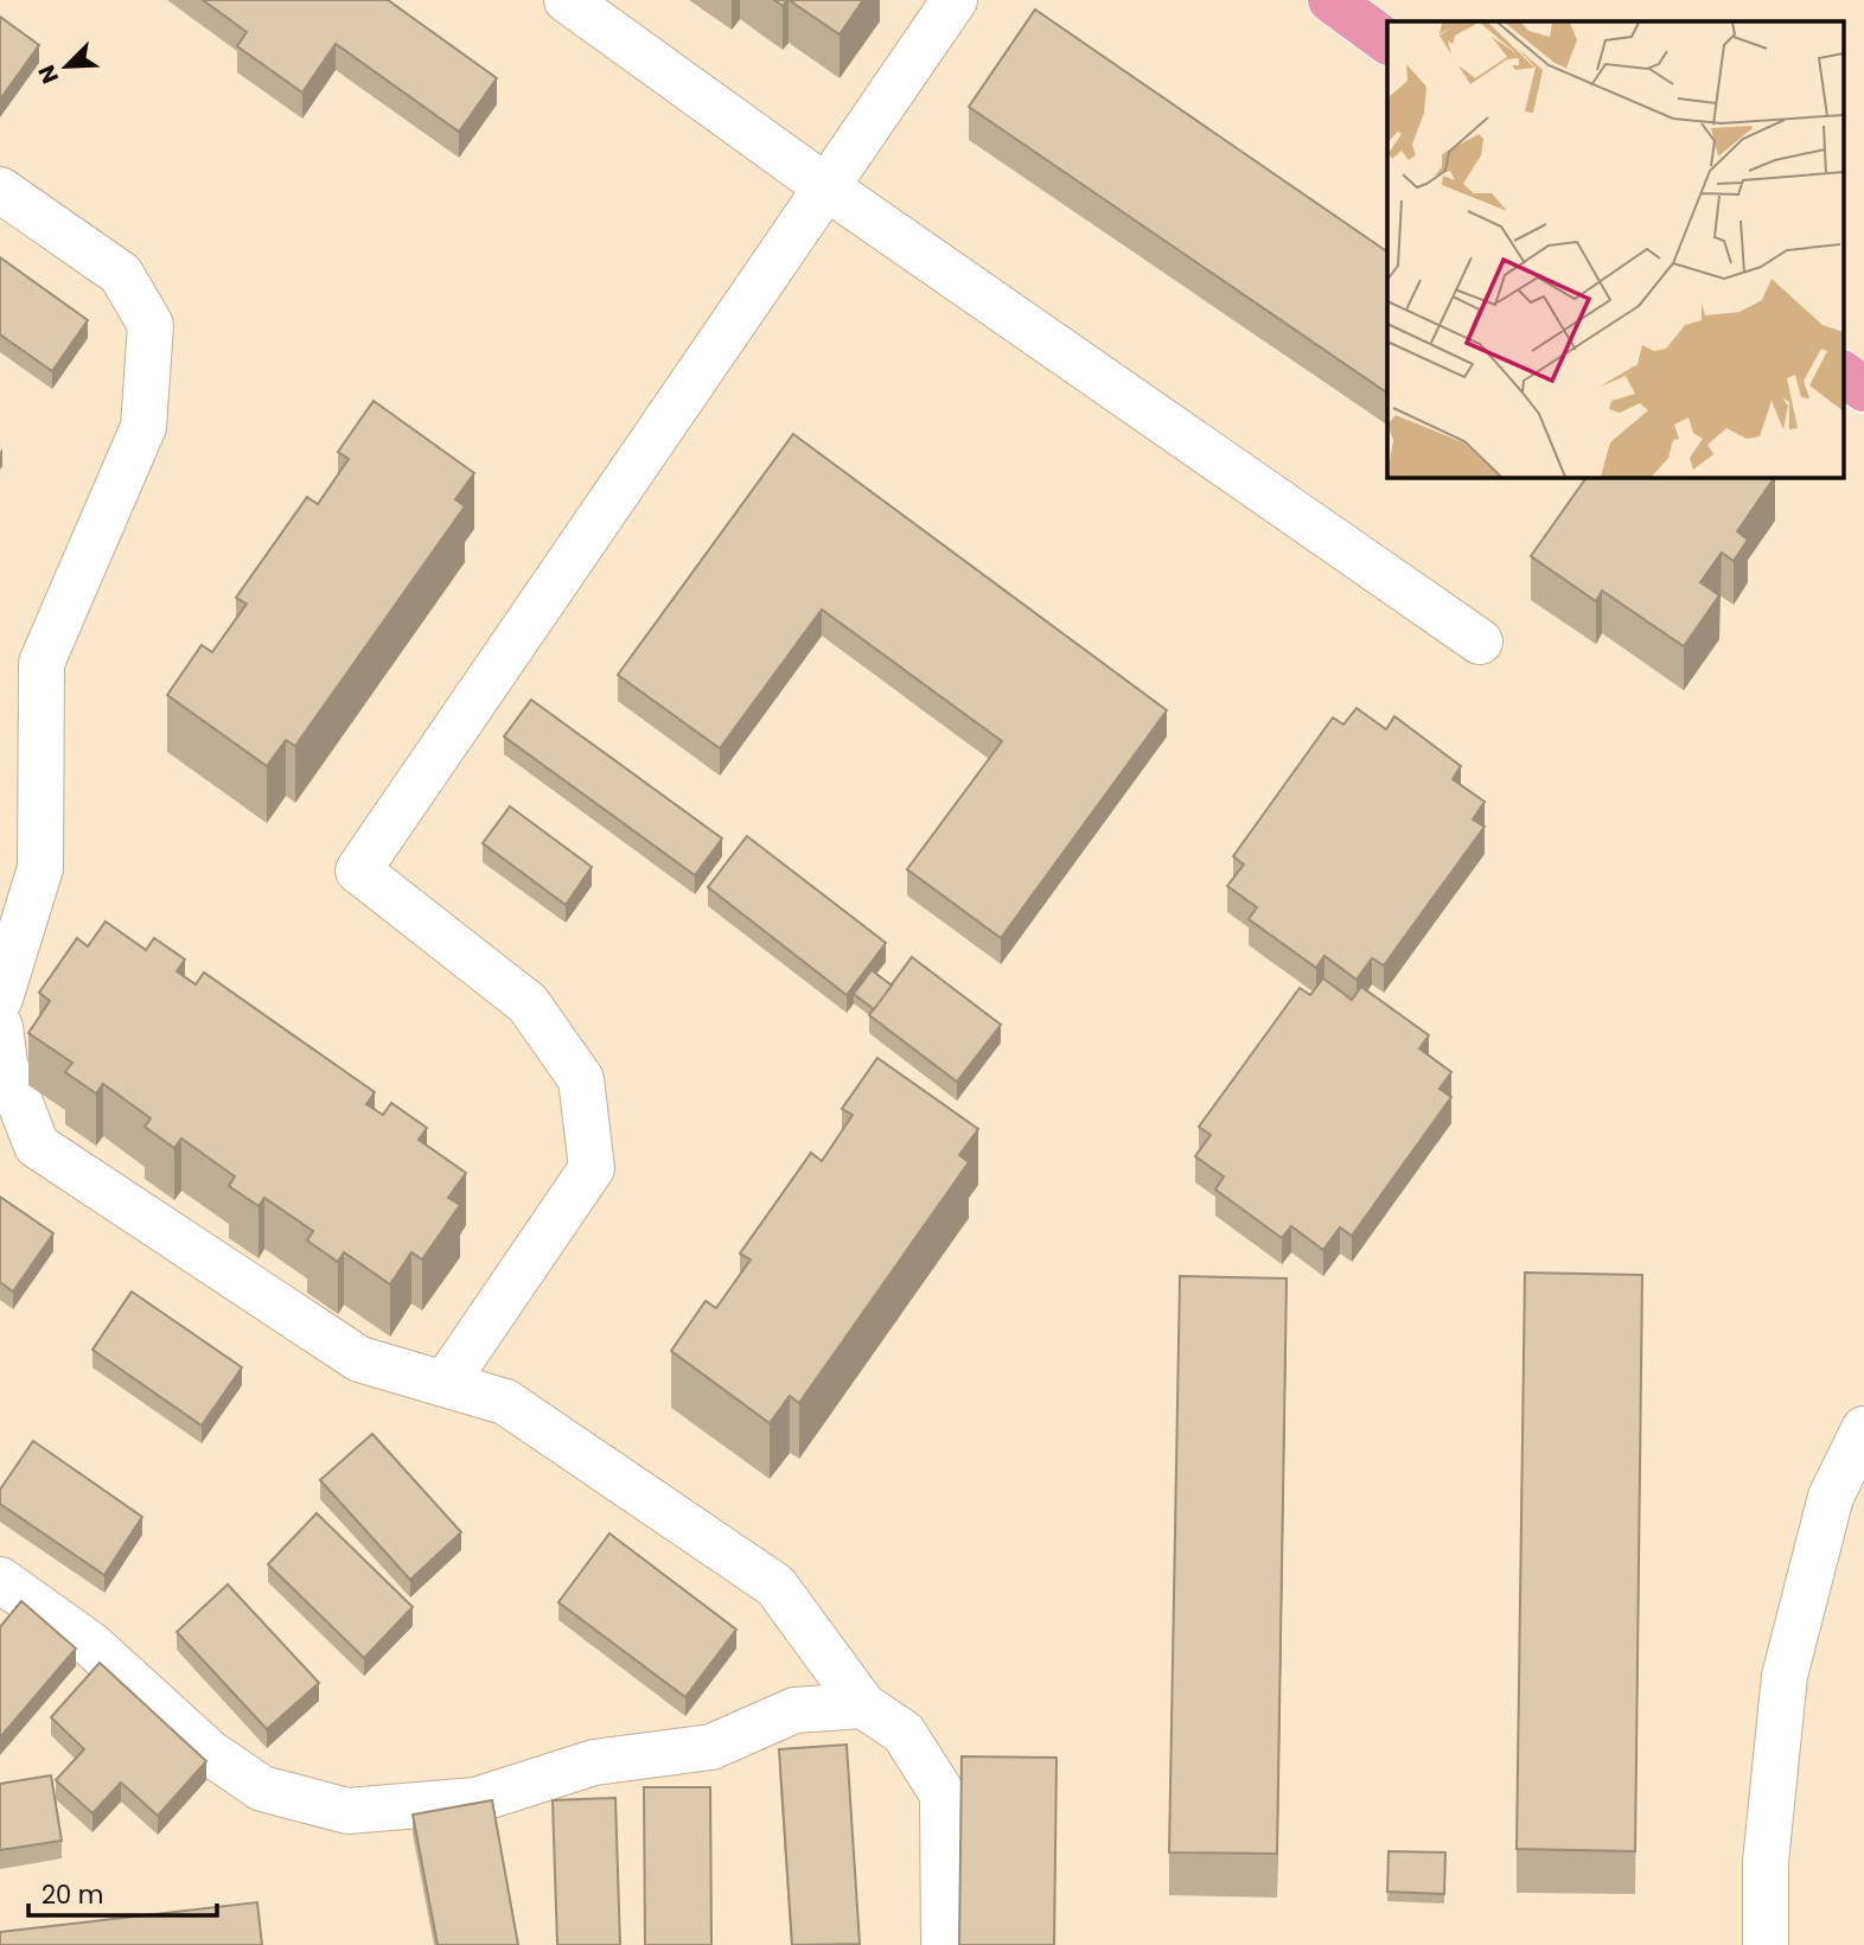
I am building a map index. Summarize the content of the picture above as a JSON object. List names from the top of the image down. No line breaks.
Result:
{"scale_bar":"20 m","north":"bottom left"}
